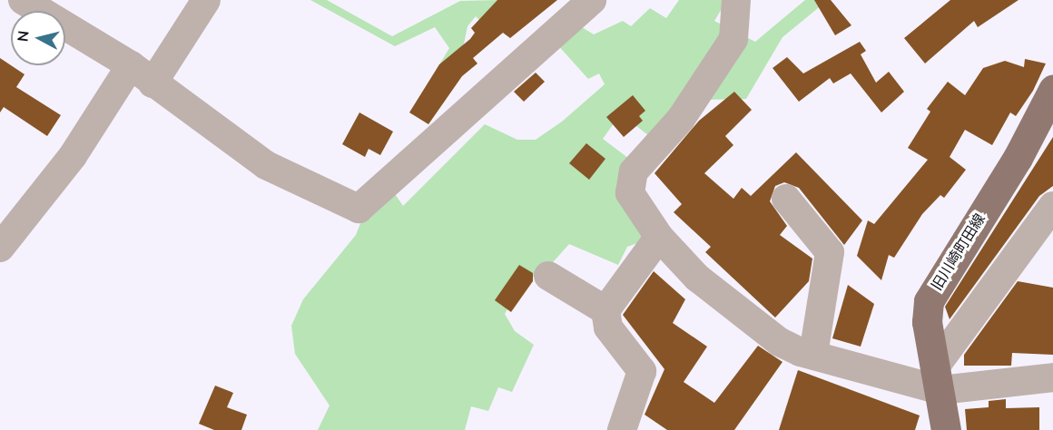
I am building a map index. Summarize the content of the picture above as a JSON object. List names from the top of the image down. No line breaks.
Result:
{"streets":{"main road":["旧川崎町田線"]},"north":"left"}
